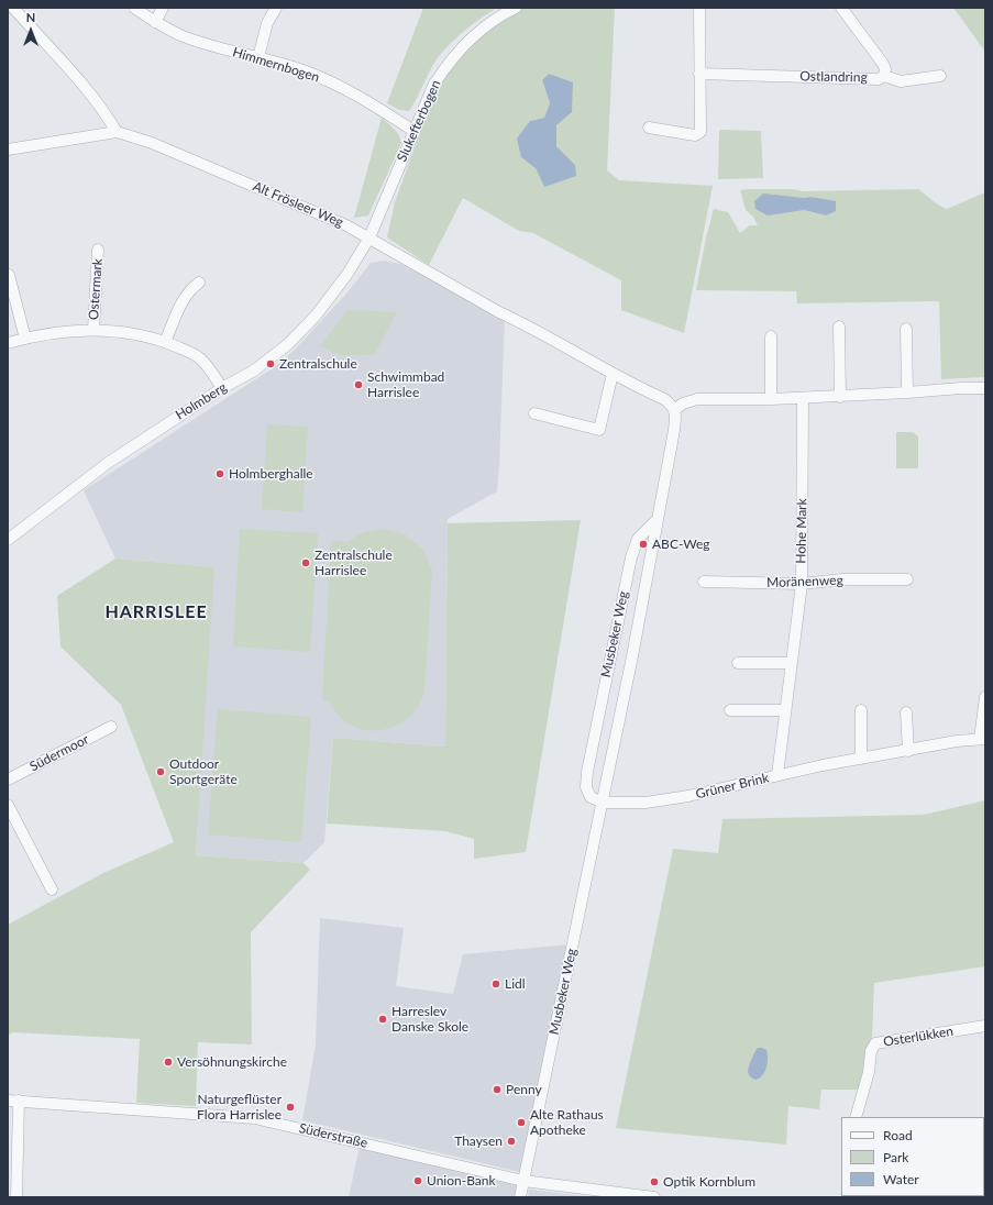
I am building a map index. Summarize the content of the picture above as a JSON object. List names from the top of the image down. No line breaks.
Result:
{"streets":{"street":["Himmernbogen","Ostlandring","Slukefterbogen","Alt Frösleer Weg","Ostermark","Holmberg","Hohe Mark","Moränenweg","Musbeker Weg","Südermoor","Grüner Brink","Osterlükken","Süderstraße"]},"crossings":[["Himmernbogen","Slukefterbogen"],["Slukefterbogen","Alt Frösleer Weg"],["Slukefterbogen","Holmberg"],["Alt Frösleer Weg","Holmberg"],["Alt Frösleer Weg","Musbeker Weg"],["Ostermark","Holmberg"],["Hohe Mark","Moränenweg"],["Hohe Mark","Grüner Brink"],["Musbeker Weg","Grüner Brink"],["Musbeker Weg","Süderstraße"]],"districts":["HARRISLEE"],"places":["Zentralschule","Schwimmbad Harrislee","Holmberghalle","ABC-Weg","Zentralschule Harrislee","Outdoor Sportgeräte","Lidl","Harreslev Danske Skole","Versöhnungskirche","Penny","Naturgeflüster Flora Harrislee","Alte Rathaus Apotheke","Thaysen","Union-Bank","Optik Kornblum"],"legend":["Road","Park","Water"],"north":"top"}
